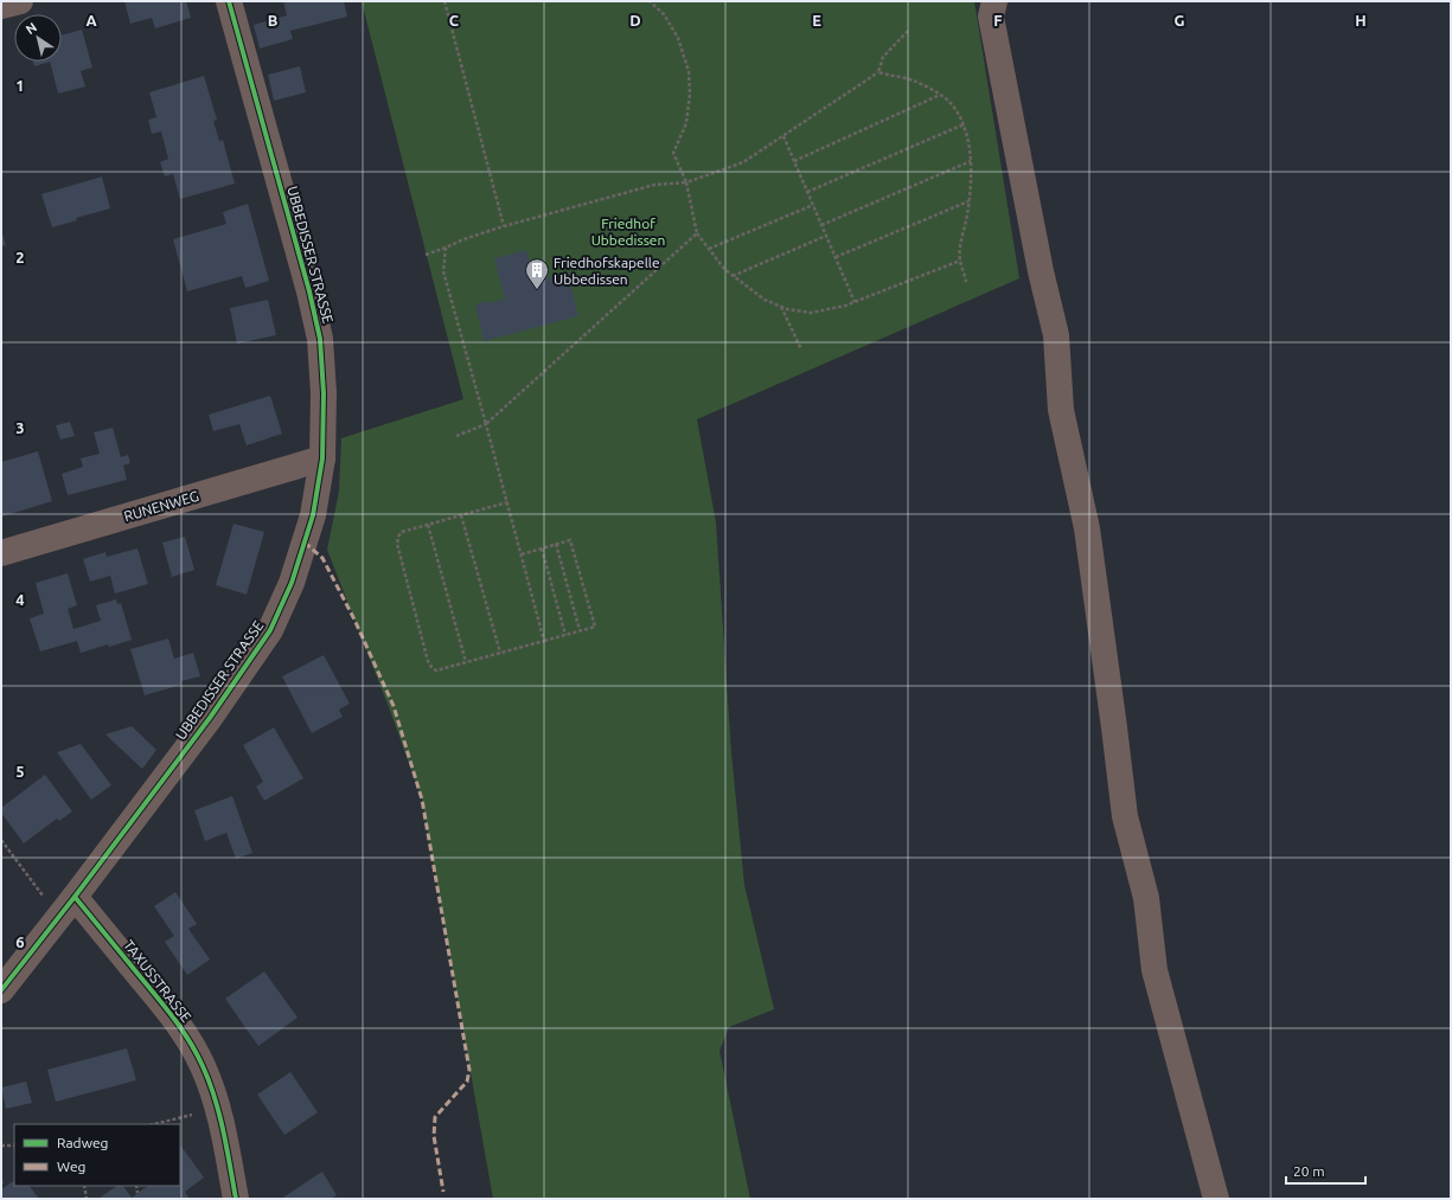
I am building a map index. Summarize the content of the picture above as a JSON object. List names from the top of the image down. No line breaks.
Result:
{"streets":{"street":["UBBEDISSER STRASSE","RUNENWEG","TAXUSSTRASSE"]},"crossings":[["UBBEDISSER STRASSE","RUNENWEG"],["UBBEDISSER STRASSE","TAXUSSTRASSE"]],"parks":["Friedhof Ubbedissen"],"places":{"building":["Friedhofskapelle Ubbedissen"]},"legend":["Radweg","Weg"],"scale_bar":"20 m","north":"top left","grid":{"columns":["A","B","C","D","E","F","G","H"],"rows":["1","2","3","4","5","6"]}}
